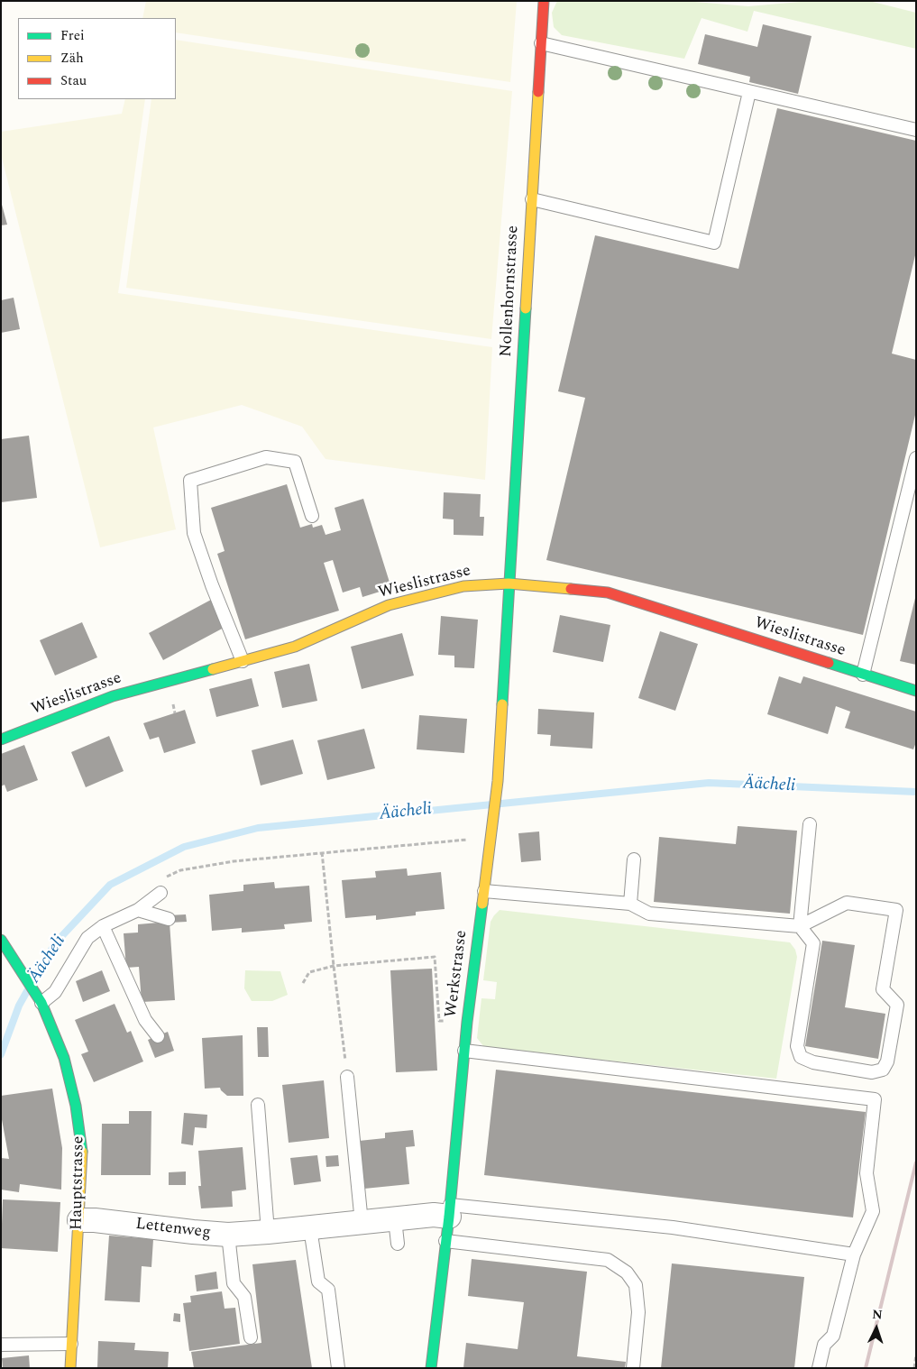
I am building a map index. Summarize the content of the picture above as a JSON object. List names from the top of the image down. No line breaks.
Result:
{"streets":{"street":["Nollenhornstrasse","Wieslistrasse","Werkstrasse","Hauptstrasse","Lettenweg"]},"crossings":[["Nollenhornstrasse","Wieslistrasse"],["Nollenhornstrasse","Werkstrasse"],["Wieslistrasse","Werkstrasse"],["Werkstrasse","Lettenweg"],["Hauptstrasse","Lettenweg"]],"water":["Äächeli"],"legend":["Frei","Zäh","Stau"],"north":"top"}
